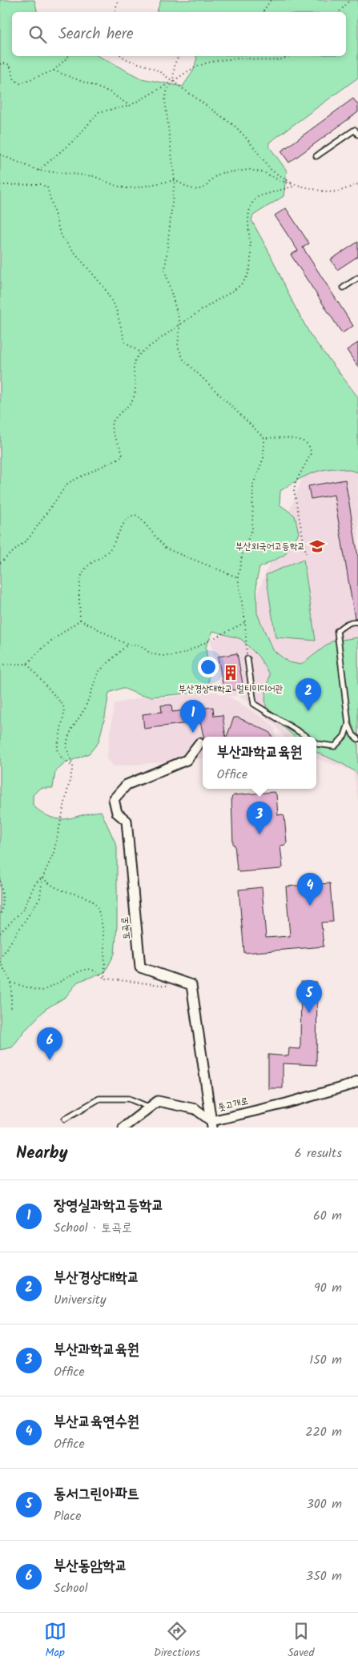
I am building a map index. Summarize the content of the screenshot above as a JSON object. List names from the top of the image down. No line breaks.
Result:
{"streets":{"street":["토곡로","톳고개로"]},"crossings":[["토곡로","톳고개로"]],"places":{"school or university":["부산외국어고등학교"],"building":["부산경상대학교 멀티미디어관"]},"page":{"search":"Search here","pins":["2","1","3","4","5","6"],"popup":["부산과학교육원","Office"],"heading":["Nearby","6 results"],"list":[{"mark":"1","name":"장영실과학고등학교","note":"School · 토곡로","value":"60 m"},{"mark":"2","name":"부산경상대학교","note":"University","value":"90 m"},{"mark":"3","name":"부산과학교육원","note":"Office","value":"150 m"},{"mark":"4","name":"부산교육연수원","note":"Office","value":"220 m"},{"mark":"5","name":"동서그린아파트","note":"Place","value":"300 m"},{"mark":"6","name":"부산동암학교","note":"School","value":"350 m"}],"nav":["Map","Directions","Saved"]}}
